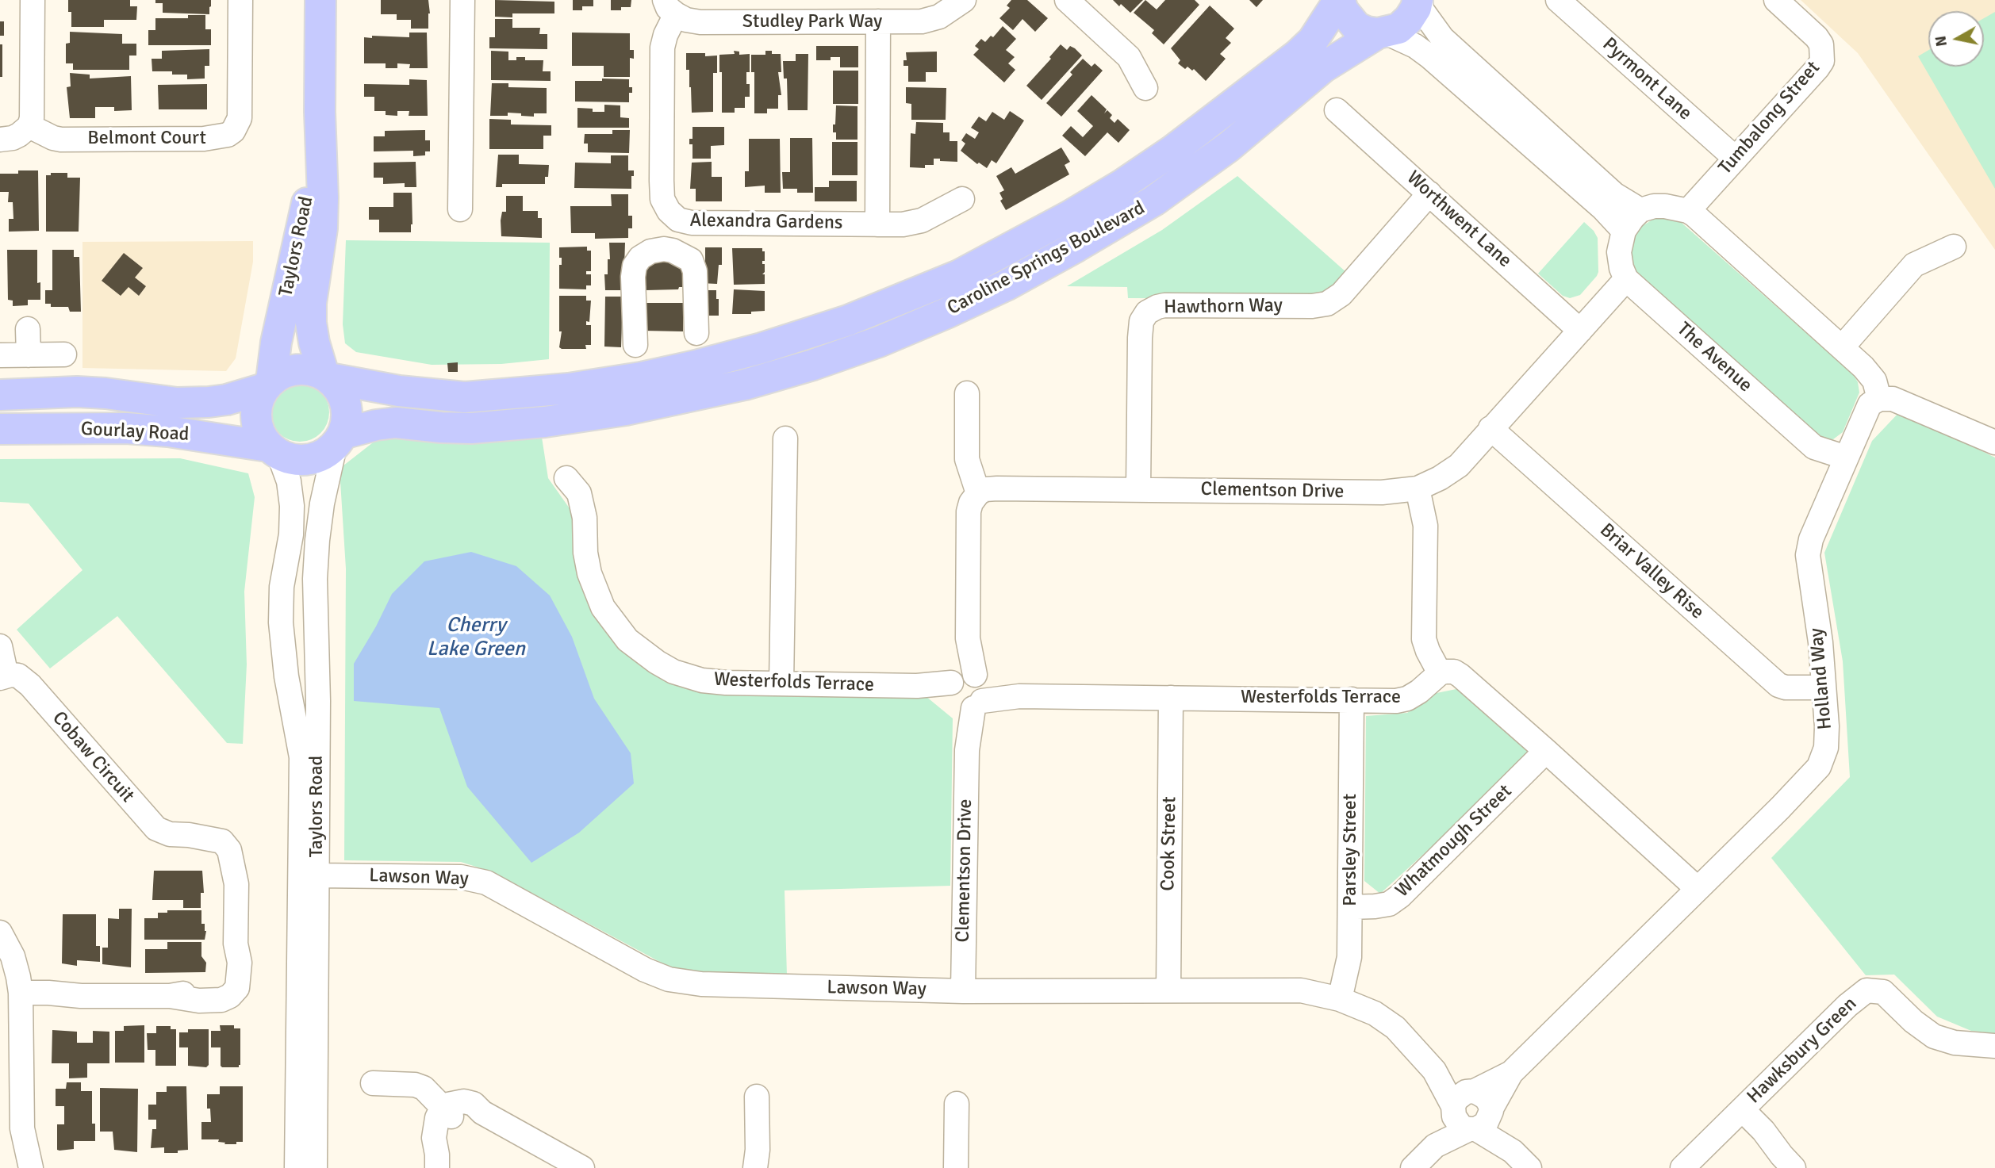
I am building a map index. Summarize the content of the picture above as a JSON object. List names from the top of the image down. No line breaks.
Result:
{"streets":{"main road":["Taylors Road","Caroline Springs Boulevard","Gourlay Road"],"street":["Studley Park Way","Pyrmont Lane","Tumbalong Street","Belmont Court","Worthwent Lane","Alexandra Gardens","Hawthorn Way","The Avenue","Clementson Drive","Briar Valley Rise","Holland Way","Westerfolds Terrace","Cobaw Circuit","Whatmough Street","Cook Street","Parsley Street","Lawson Way","Hawksbury Green"]},"crossings":[["Studley Park Way","Alexandra Gardens"],["Pyrmont Lane","Tumbalong Street"],["Worthwent Lane","Hawthorn Way"],["Worthwent Lane","Clementson Drive"],["Taylors Road","Caroline Springs Boulevard"],["Taylors Road","Gourlay Road"],["Taylors Road","Lawson Way"],["Caroline Springs Boulevard","Gourlay Road"],["Hawthorn Way","Clementson Drive"],["The Avenue","Clementson Drive"],["The Avenue","Holland Way"],["Clementson Drive","Briar Valley Rise"],["Clementson Drive","Westerfolds Terrace"],["Clementson Drive","Lawson Way"],["Briar Valley Rise","Holland Way"],["Holland Way","Lawson Way"],["Westerfolds Terrace","Cook Street"],["Westerfolds Terrace","Parsley Street"],["Whatmough Street","Parsley Street"],["Cook Street","Lawson Way"],["Parsley Street","Lawson Way"]],"water":["Cherry Lake Green"],"north":"left"}
